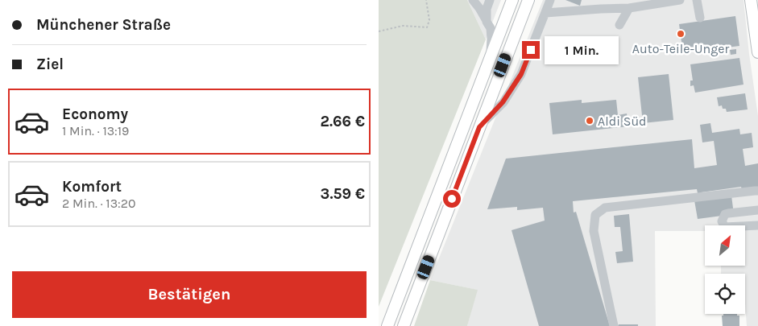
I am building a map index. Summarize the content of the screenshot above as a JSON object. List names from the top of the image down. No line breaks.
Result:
{"places":["Auto-Teile-Unger","Aldi Süd"],"north":"top right","page":{"banner":["Münchener Straße","Ziel"],"bubble":"1 Min.","list":[{"name":"Economy","note":"1 Min. · 13:19","value":"2.66 €"},{"name":"Komfort","note":"2 Min. · 13:20","value":"3.59 €"}],"buttons":"Bestätigen"}}
